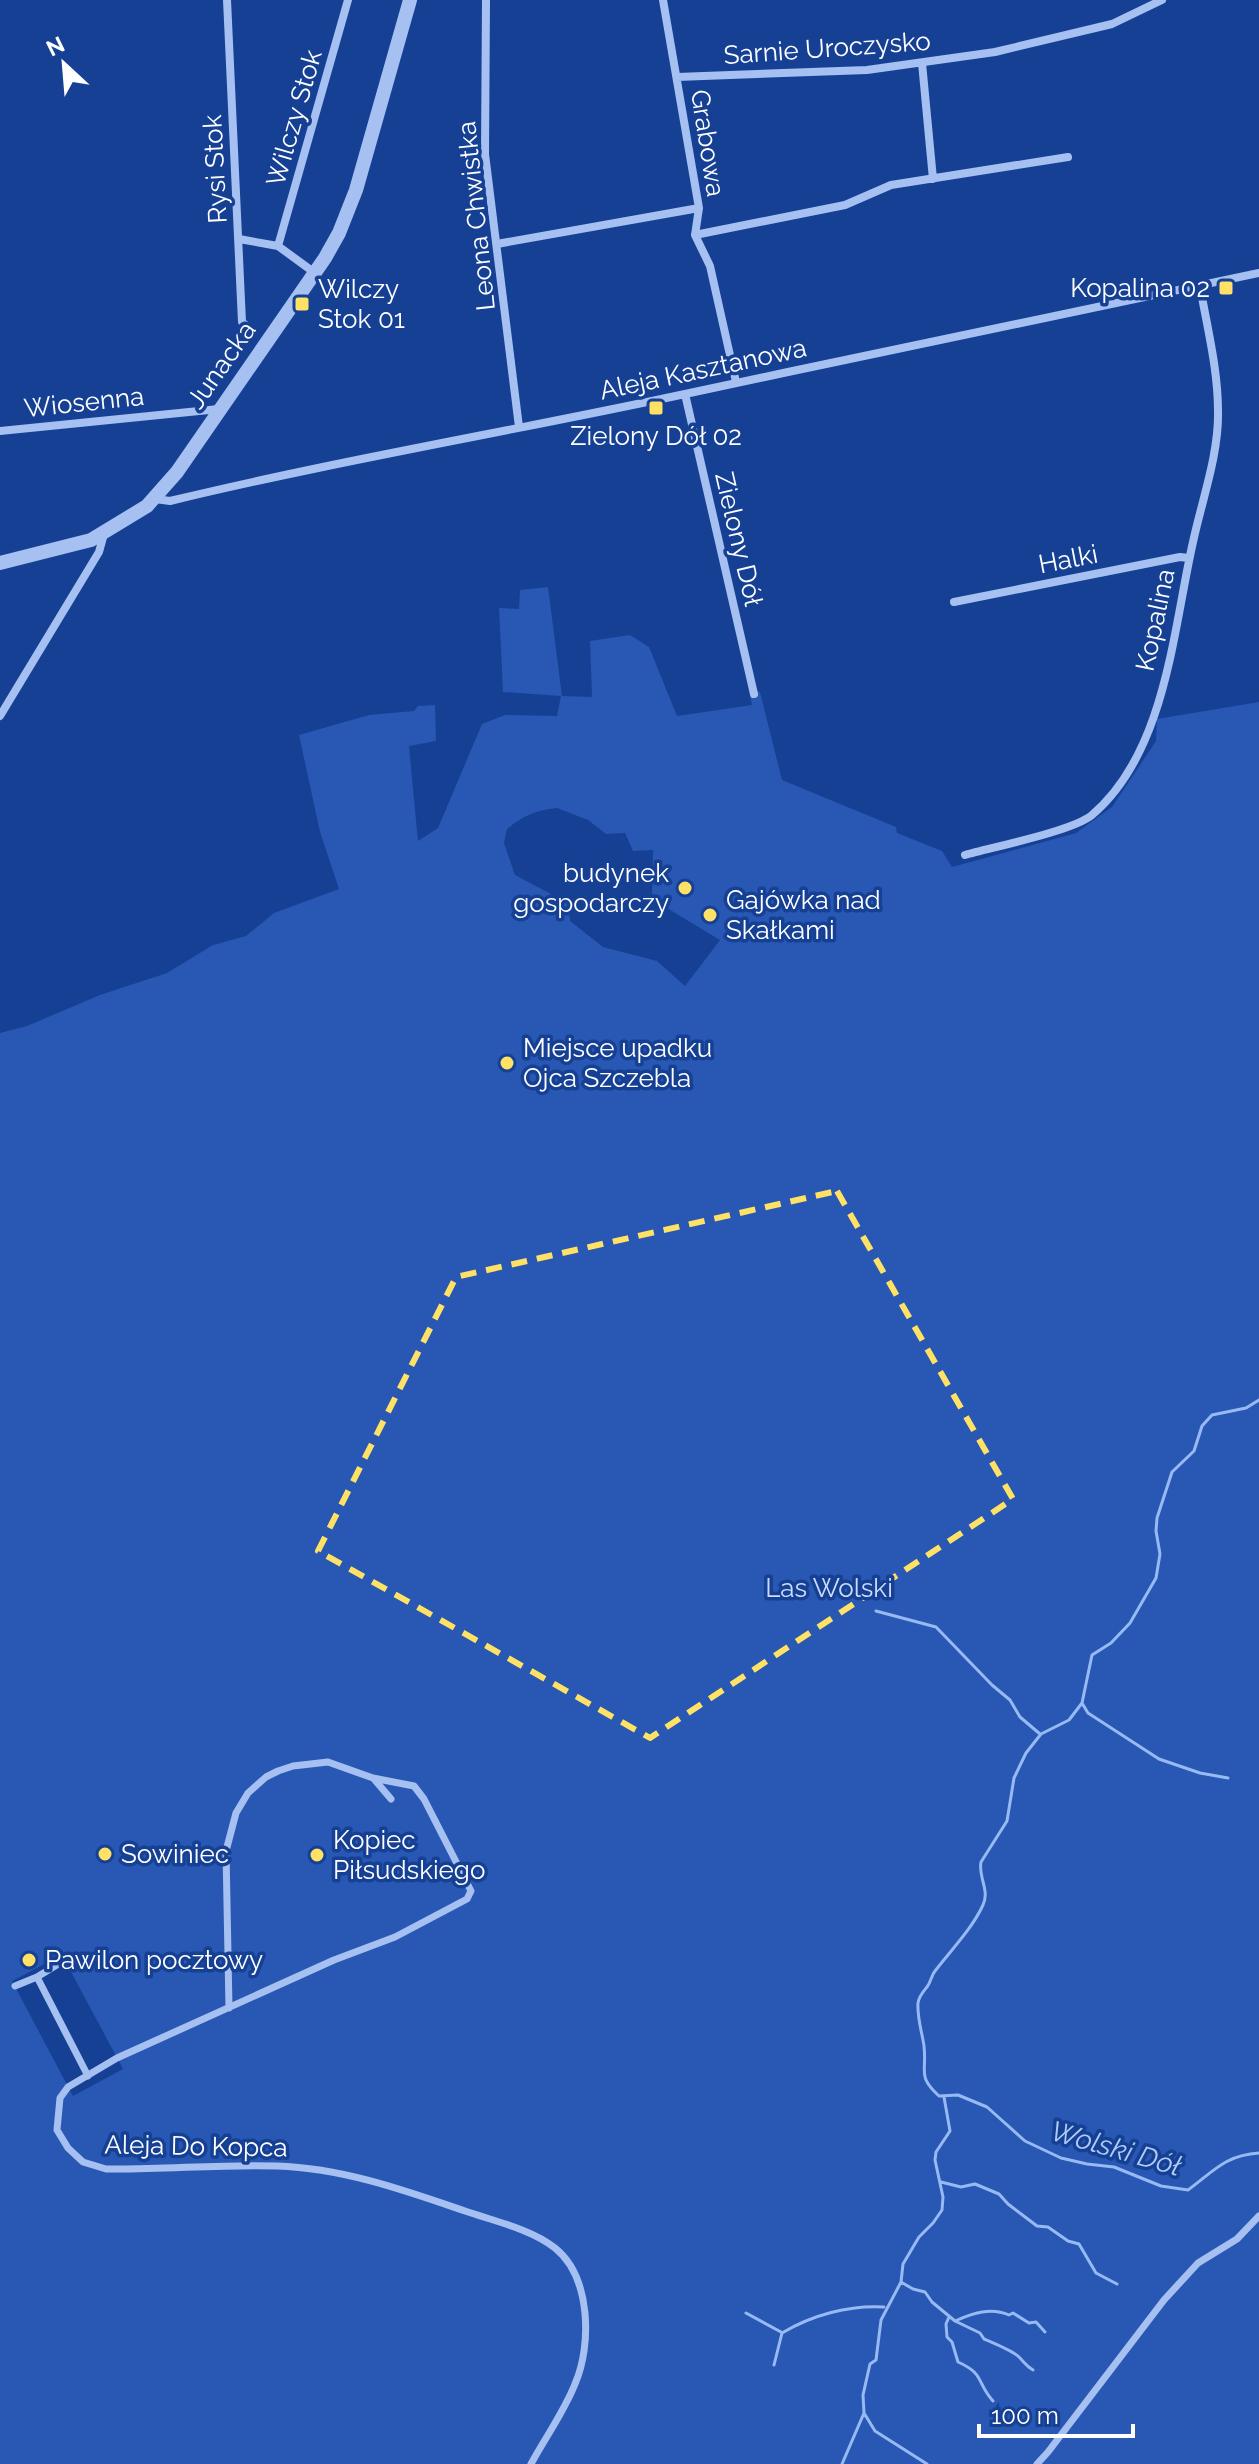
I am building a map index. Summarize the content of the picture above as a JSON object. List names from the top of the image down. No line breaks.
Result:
{"streets":{"street":["Sarnie Uroczysko","Wilczy Stok","Grabowa","Rysi Stok","Leona Chwistka","Junacka","Aleja Kasztanowa","Wiosenna","Zielony Dół","Halki","Kopalina","Aleja Do Kopca"]},"crossings":[["Sarnie Uroczysko","Grabowa"],["Grabowa","Aleja Kasztanowa"],["Leona Chwistka","Aleja Kasztanowa"],["Junacka","Aleja Kasztanowa"],["Junacka","Wiosenna"],["Aleja Kasztanowa","Zielony Dół"],["Aleja Kasztanowa","Kopalina"],["Halki","Kopalina"]],"water":["Wolski Dół"],"parks":["Las Wolski"],"places":{"transit":["Kopalina 02","Wilczy Stok 01","Zielony Dół 02"],"other":["budynek gospodarczy","Gajówka nad Skałkami","Miejsce upadku Ojca Szczebla","Sowiniec","Kopiec Piłsudskiego","Pawilon pocztowy"]},"scale_bar":"100 m","north":"top left"}
